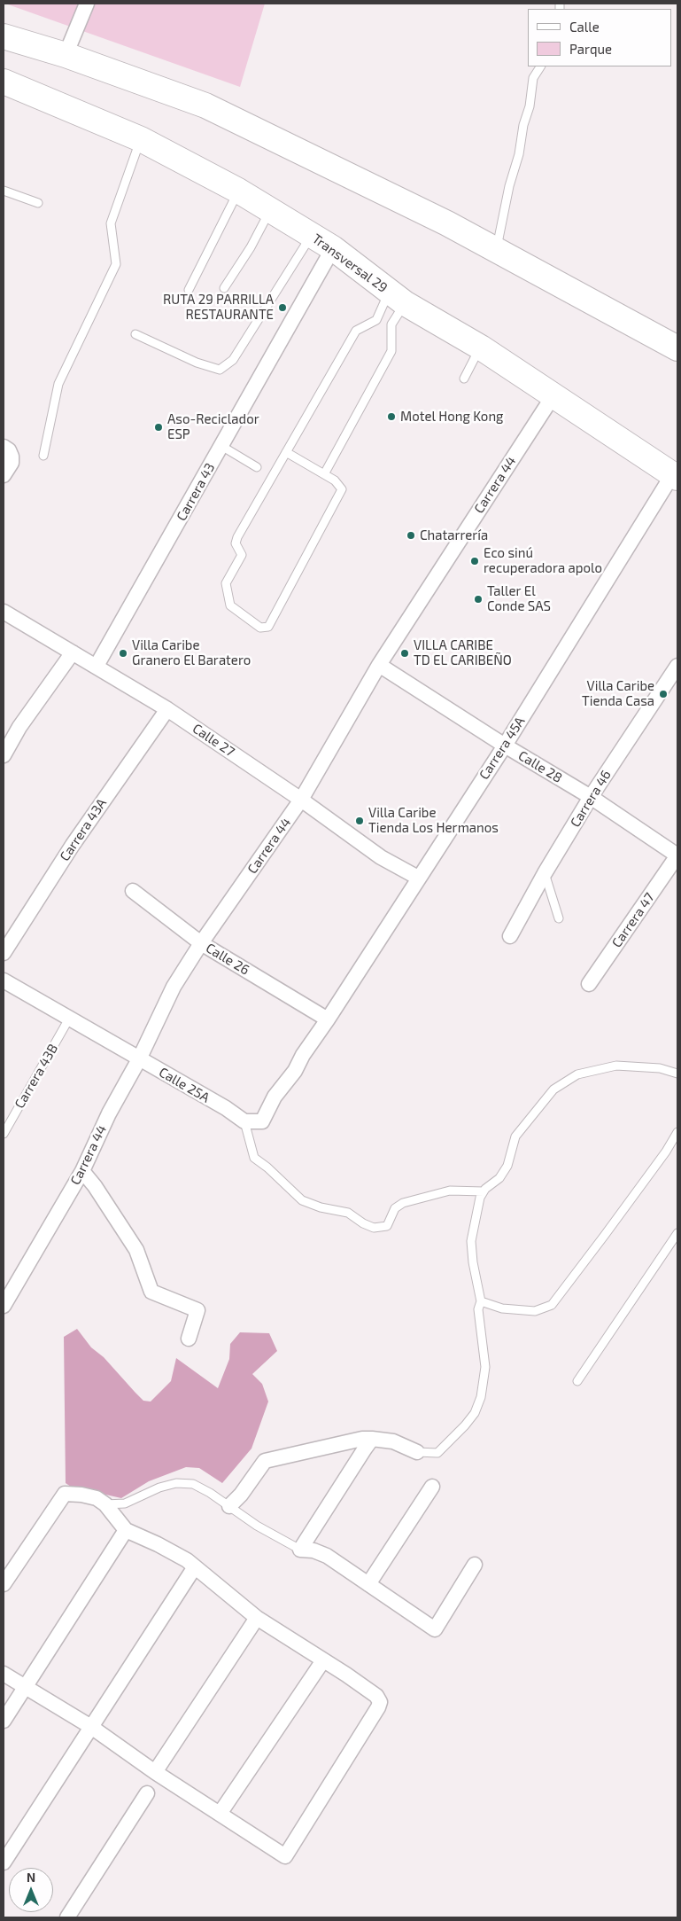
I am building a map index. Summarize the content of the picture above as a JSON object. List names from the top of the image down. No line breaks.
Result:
{"streets":{"highway":["Transversal 29"],"street":["Carrera 44","Carrera 43","Calle 27","Carrera 45A","Calle 28","Carrera 46","Carrera 43A","Carrera 47","Calle 26","Calle 25A"],"lane":["Carrera 43B"]},"crossings":[["Transversal 29","Carrera 44"],["Transversal 29","Carrera 43"],["Transversal 29","Carrera 45A"],["Carrera 44","Calle 27"],["Carrera 44","Calle 28"],["Carrera 44","Calle 26"],["Carrera 44","Calle 25A"],["Carrera 43","Calle 27"],["Calle 27","Carrera 45A"],["Calle 27","Carrera 43A"],["Carrera 45A","Calle 28"],["Carrera 45A","Calle 26"],["Calle 28","Carrera 46"],["Calle 28","Carrera 47"],["Carrera 43B","Calle 25A"]],"places":["RUTA 29 PARRILLA RESTAURANTE","Motel Hong Kong","Aso-Reciclador ESP","Chatarrería","Eco sinú recuperadora apolo","Taller El Conde SAS","Villa Caribe Granero El Baratero","VILLA CARIBE TD EL CARIBEÑO","Villa Caribe Tienda Casa","Villa Caribe Tienda Los Hermanos"],"legend":["Calle","Parque"],"north":"top"}
